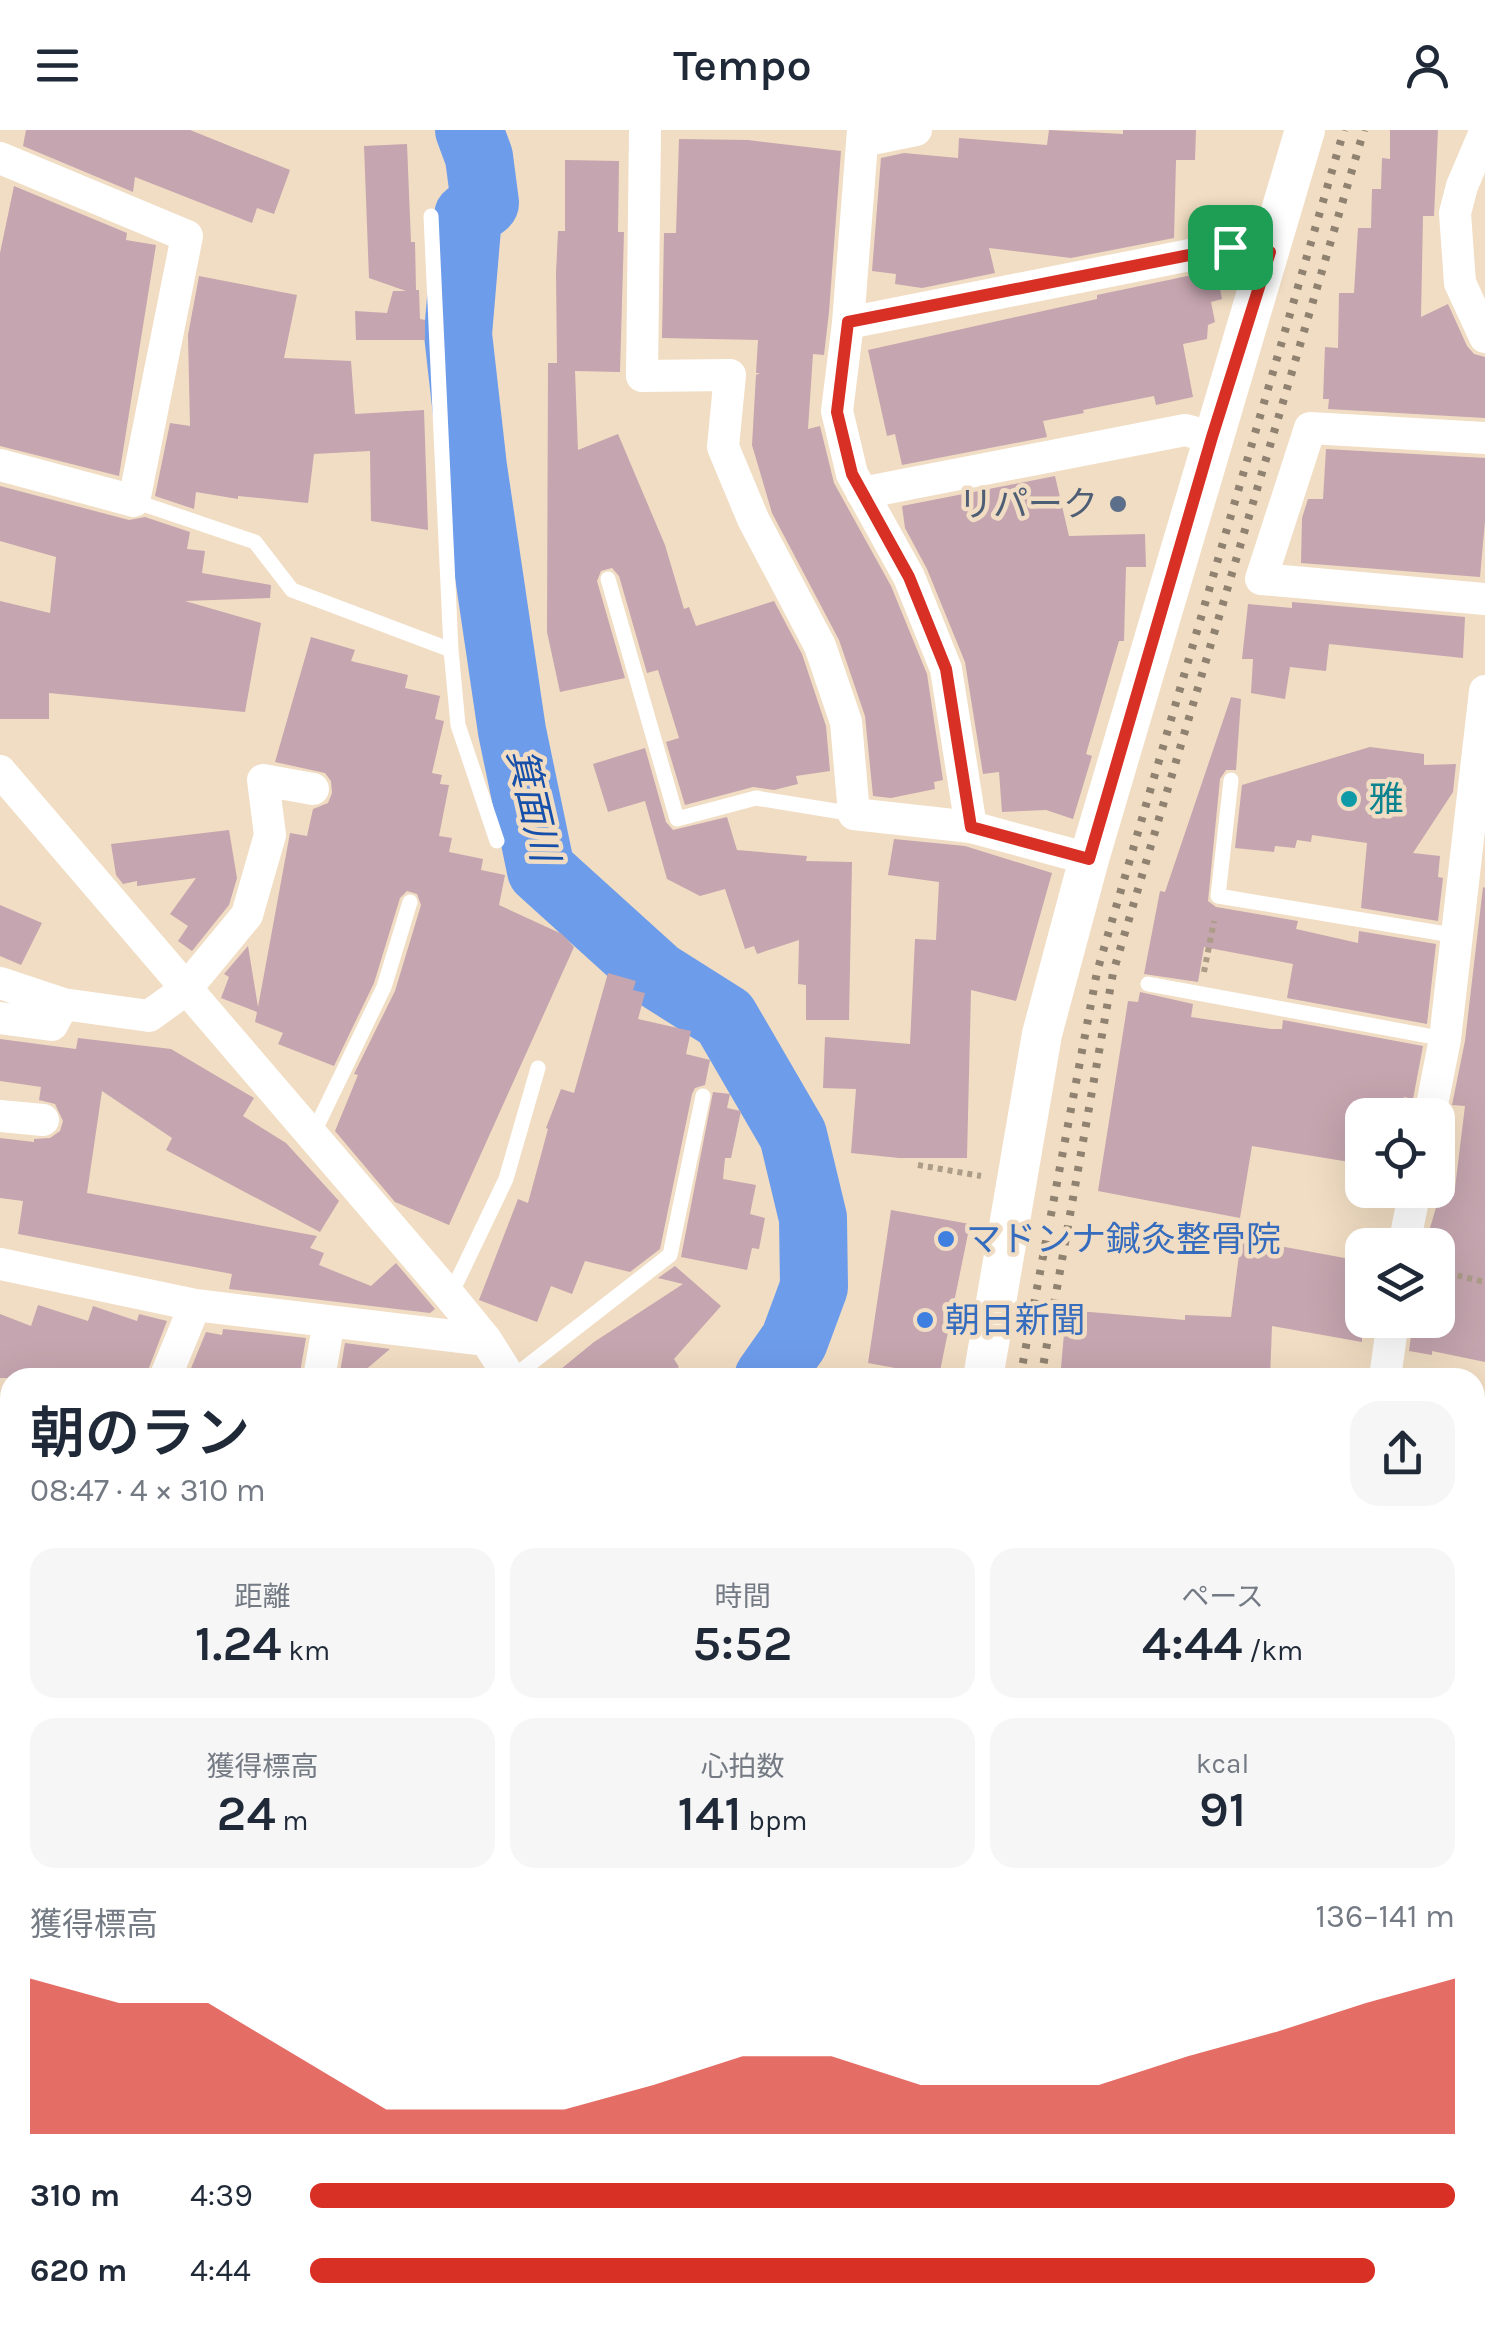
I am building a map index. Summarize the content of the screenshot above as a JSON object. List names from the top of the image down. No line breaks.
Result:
{"water":["箕面川"],"places":["リパーク","雅","マドンナ鍼灸整骨院","朝日新聞"],"page":{"header":"Tempo","heading":["朝のラン","08:47 · 4 × 310 m"],"stats":[["距離","1.24 km"],["時間","5:52"],["ペース","4:44 /km"],["獲得標高","24 m"],["心拍数","141 bpm"],["kcal","91"]],"chart":["獲得標高","136–141 m"],"list":[{"name":"310 m","note":"4:39"},{"name":"620 m","note":"4:44"}]}}
